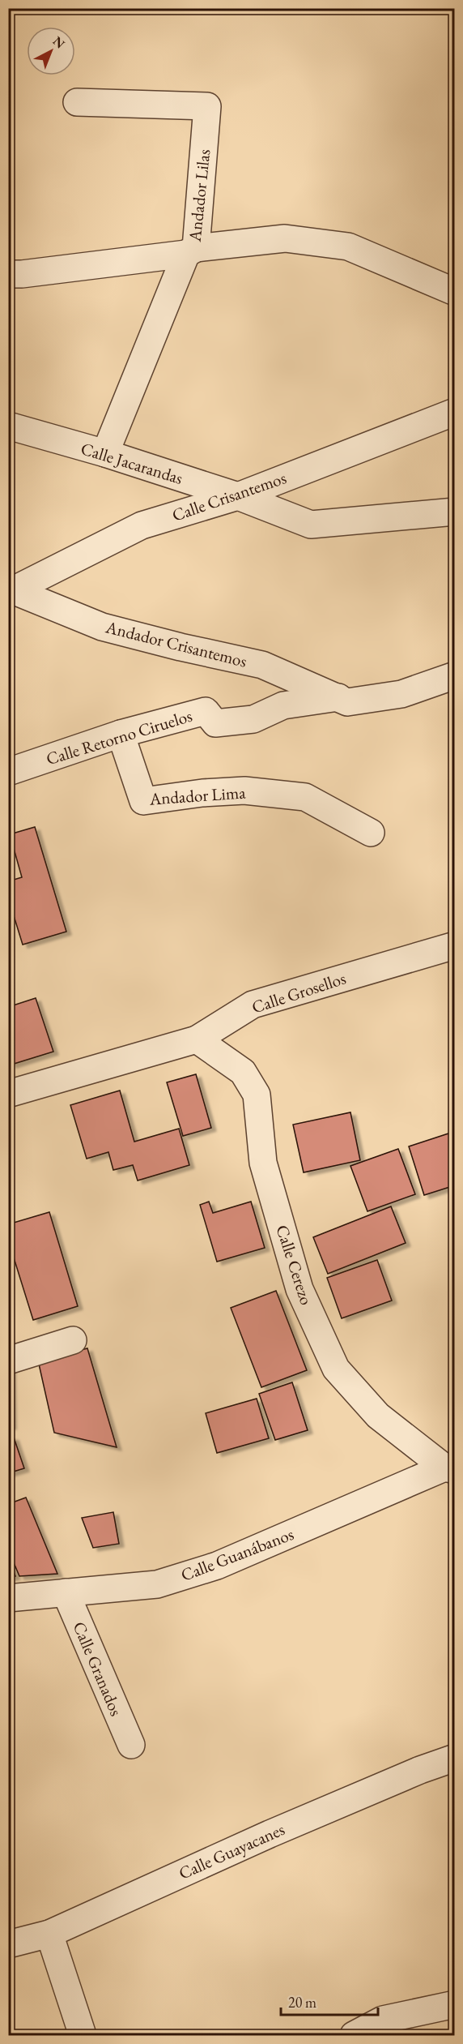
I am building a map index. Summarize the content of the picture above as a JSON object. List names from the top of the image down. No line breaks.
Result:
{"streets":{"street":["Andador Lilas","Calle Jacarandas","Calle Crisantemos","Andador Crisantemos","Calle Retorno Ciruelos","Andador Lima","Calle Grosellos","Calle Cerezo","Calle Guanábanos","Calle Granados","Calle Guayacanes"]},"crossings":[["Andador Lilas","Calle Jacarandas"],["Calle Jacarandas","Calle Crisantemos"],["Calle Crisantemos","Andador Crisantemos"],["Andador Crisantemos","Calle Retorno Ciruelos"],["Calle Retorno Ciruelos","Andador Lima"],["Calle Grosellos","Calle Cerezo"],["Calle Cerezo","Calle Guanábanos"],["Calle Guanábanos","Calle Granados"]],"scale_bar":"20 m","north":"top right"}
